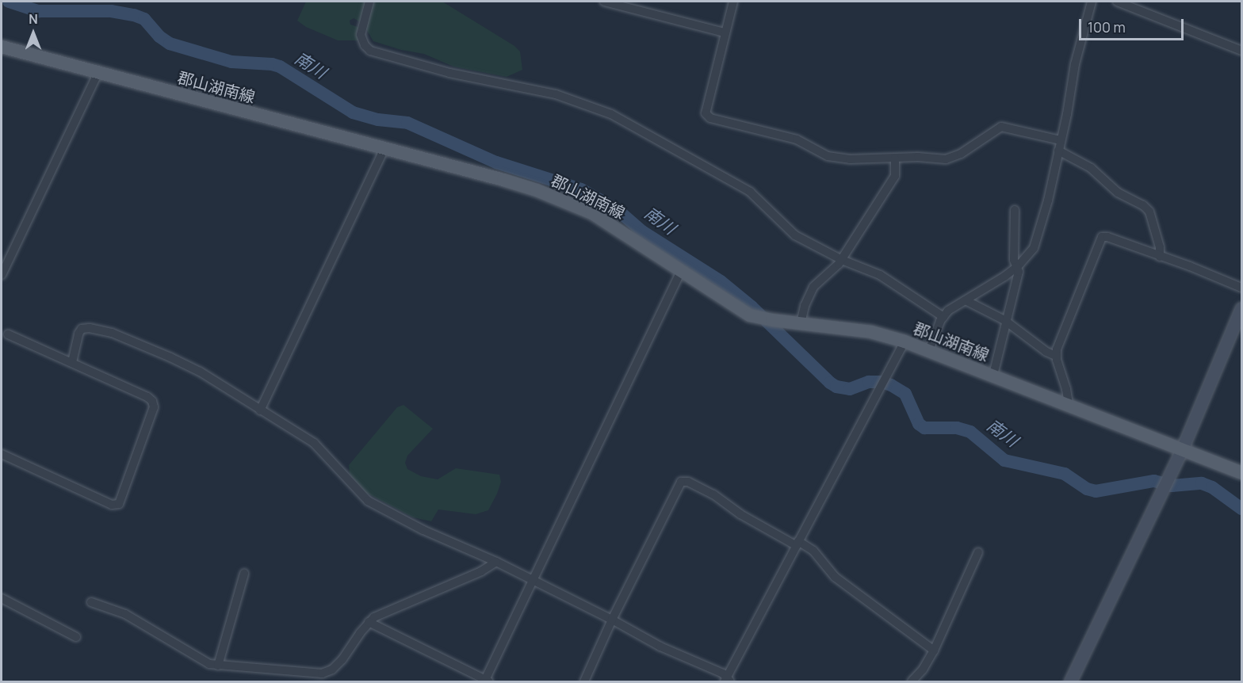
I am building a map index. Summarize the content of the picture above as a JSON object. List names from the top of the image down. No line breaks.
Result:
{"streets":{"main road":["郡山湖南線"]},"water":["南川"],"scale_bar":"100 m","north":"top"}
